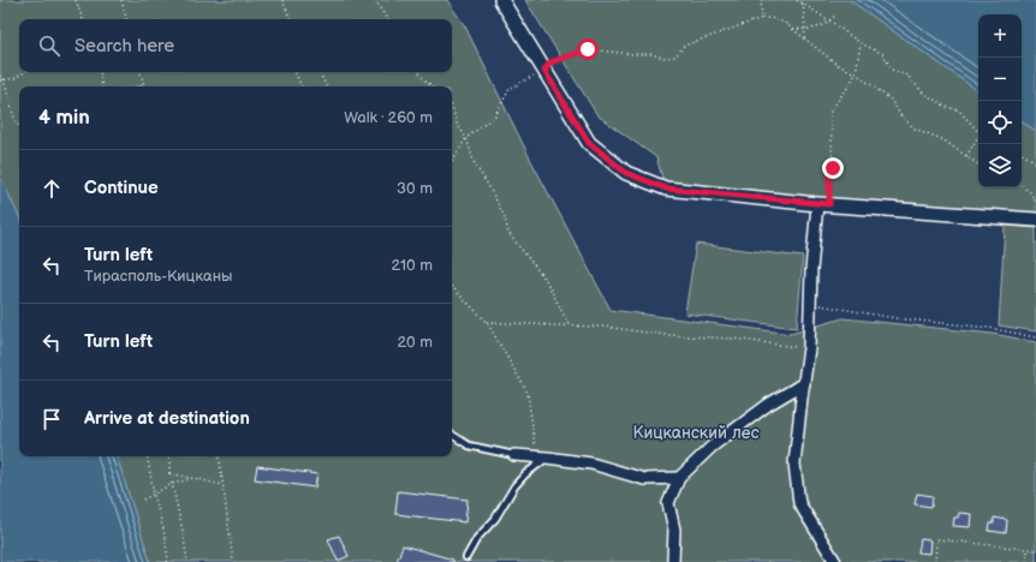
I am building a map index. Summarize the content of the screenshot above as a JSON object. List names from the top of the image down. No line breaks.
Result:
{"parks":["Кицканский лес"],"page":{"map_buttons":["+","−"],"search":"Search here","heading":["4 min","Walk · 260 m"],"list":[["Continue","30 m"],["Turn left","Тирасполь-Кицканы","210 m"],["Turn left","20 m"],"Arrive at destination"]}}
